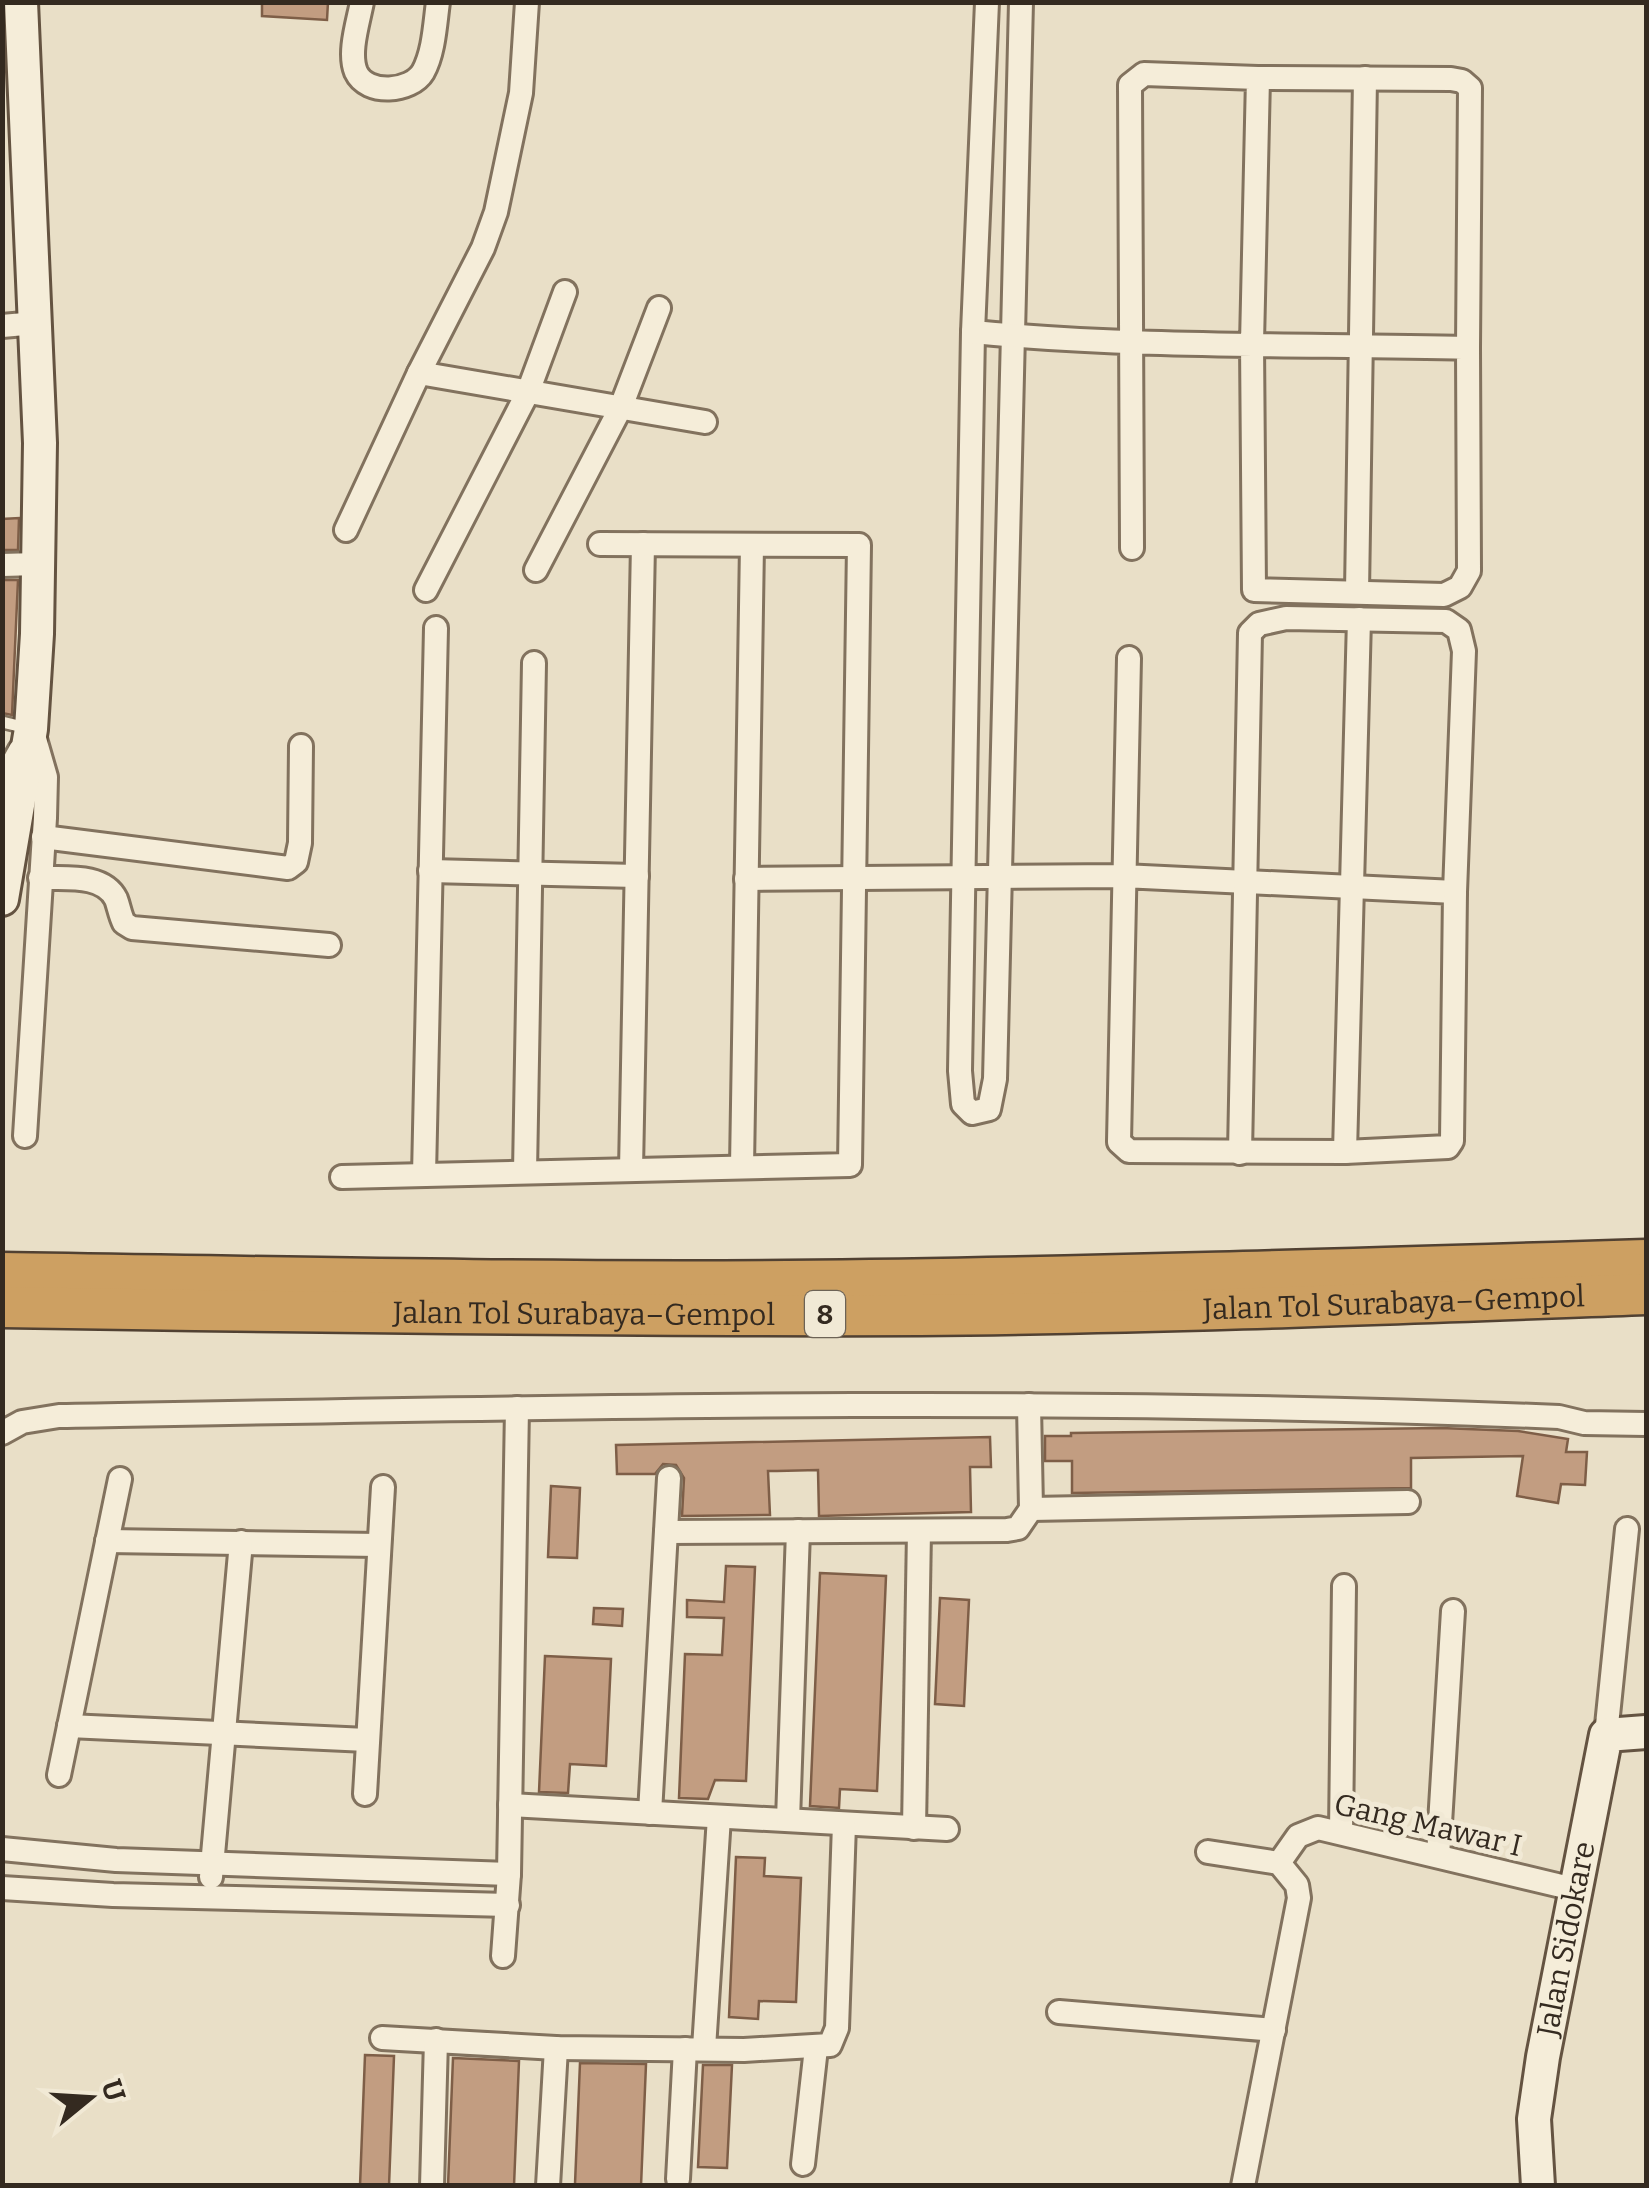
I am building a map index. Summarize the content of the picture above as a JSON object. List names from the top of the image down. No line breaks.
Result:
{"streets":{"highway":["Jalan Tol Surabaya–Gempol","8"],"street":["Gang Mawar I","Jalan Sidokare"]},"crossings":[["Gang Mawar I","Jalan Sidokare"]],"north":"right"}
